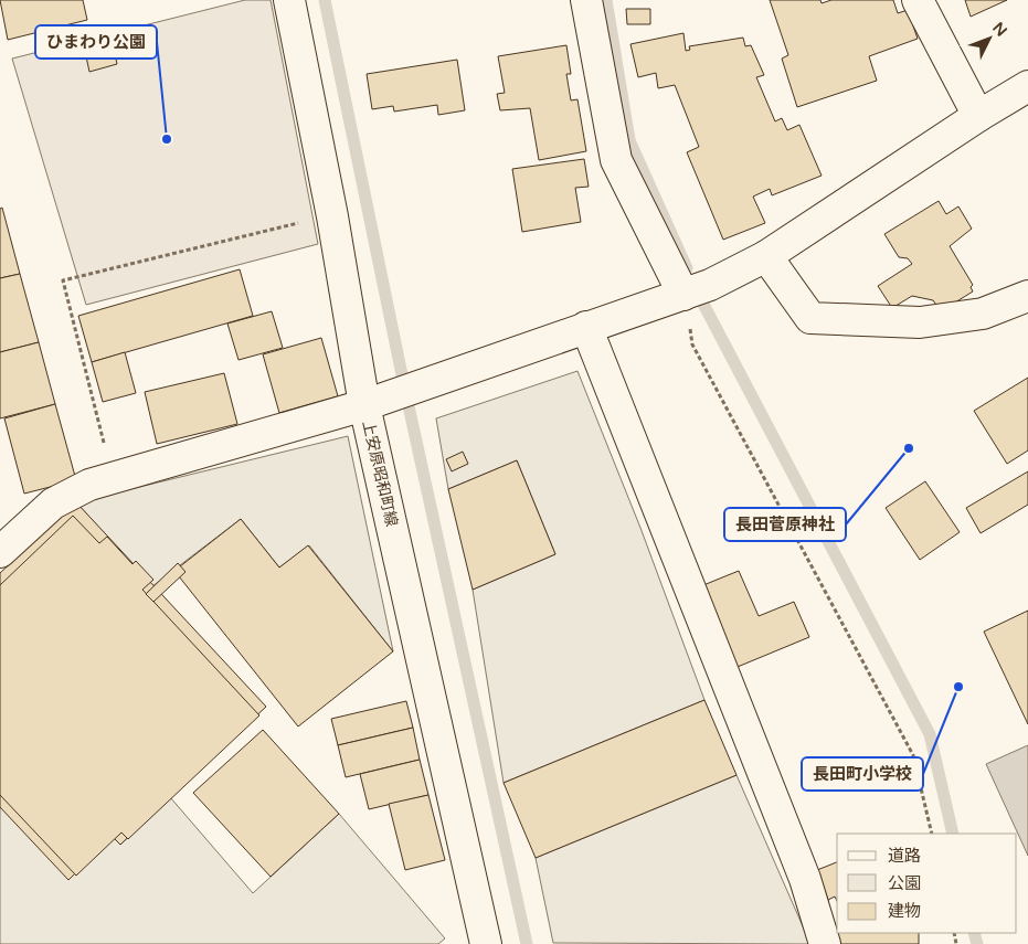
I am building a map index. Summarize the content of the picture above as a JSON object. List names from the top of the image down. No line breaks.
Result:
{"streets":{"street":["上安原昭和町線"]},"places":["ひまわり公園","長田菅原神社","長田町小学校"],"legend":["道路","公園","建物"],"north":"top right"}
